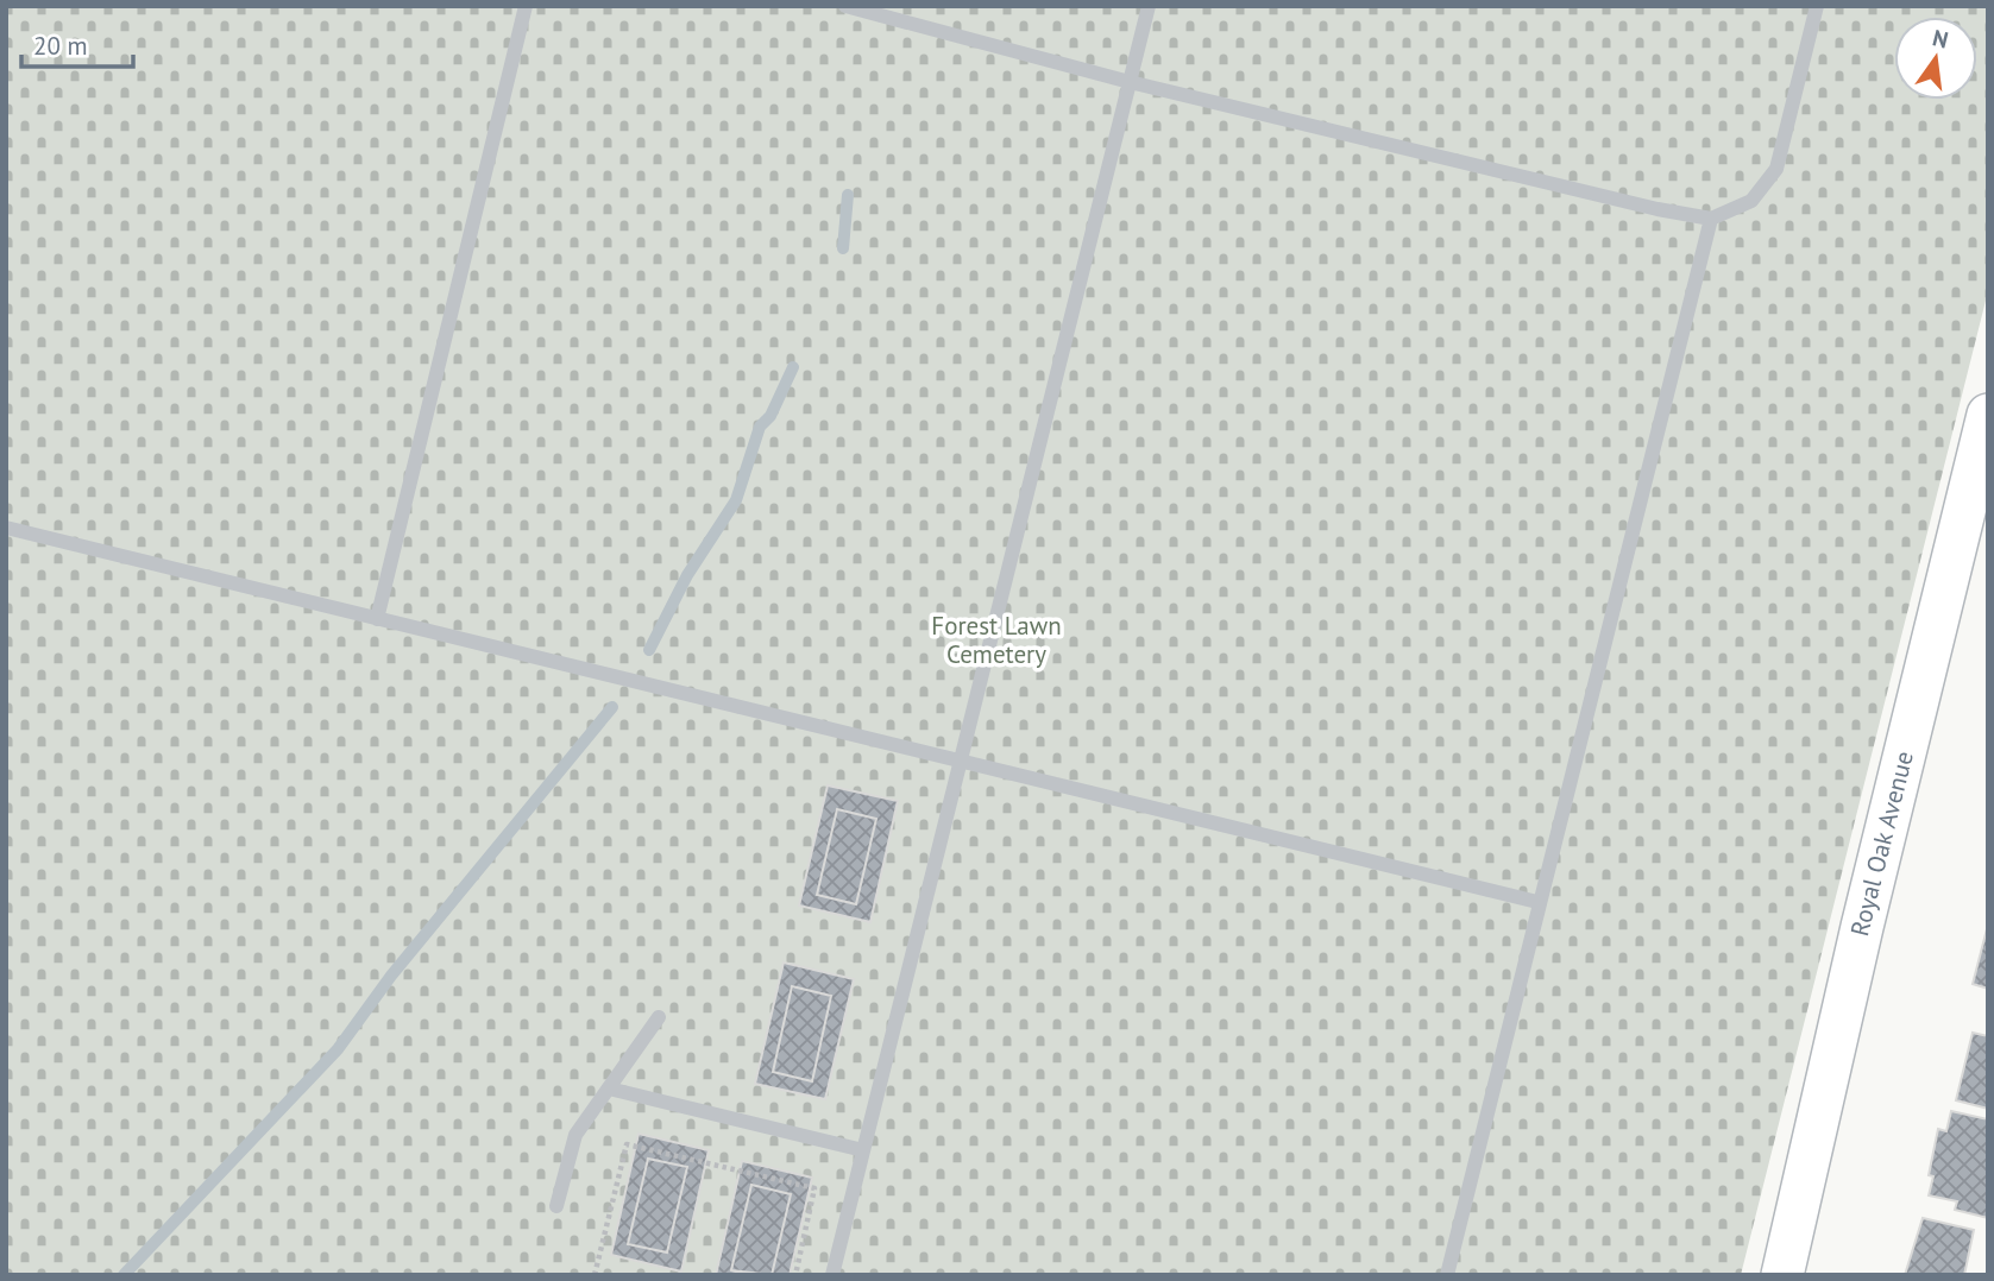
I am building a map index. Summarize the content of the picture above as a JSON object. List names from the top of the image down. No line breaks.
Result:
{"streets":{"street":["Royal Oak Avenue"]},"parks":["Forest Lawn Cemetery"],"scale_bar":"20 m","north":"top"}
